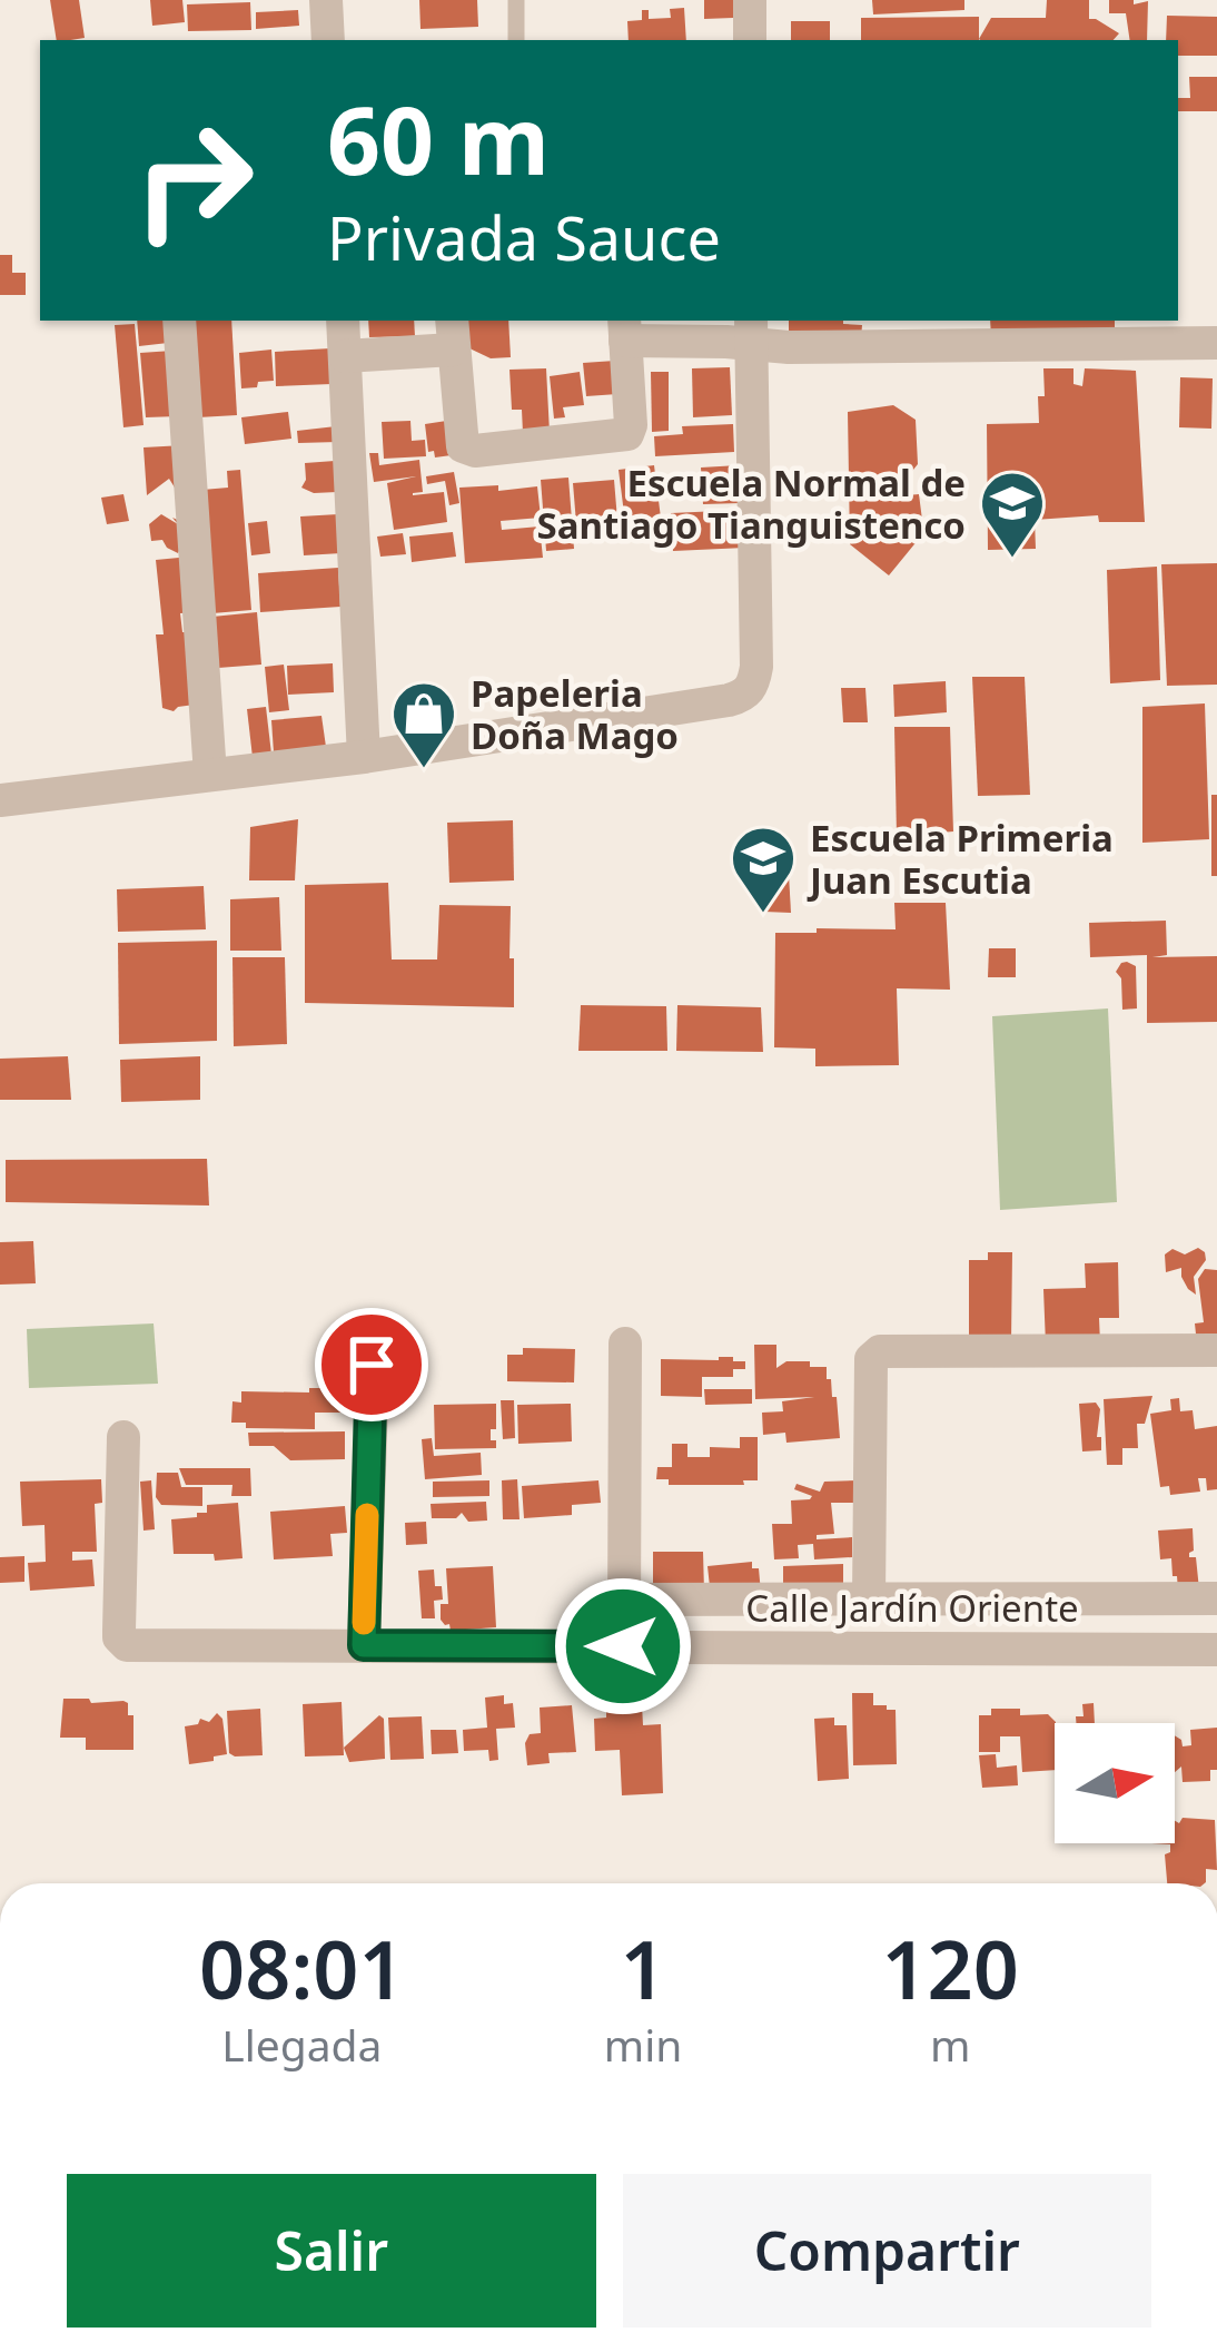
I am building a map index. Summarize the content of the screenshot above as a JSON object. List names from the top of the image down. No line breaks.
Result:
{"streets":{"street":["Calle Jardín Oriente"]},"places":{"school or university":["Escuela Normal de Santiago Tianguistenco","Escuela Primeria Juan Escutia"],"shop":["Papeleria Doña Mago"]},"north":"right","page":{"turn":["60 m","Privada Sauce"],"eta":["08:01","Llegada","1","min","120","m"],"buttons":["Salir","Compartir"]}}
